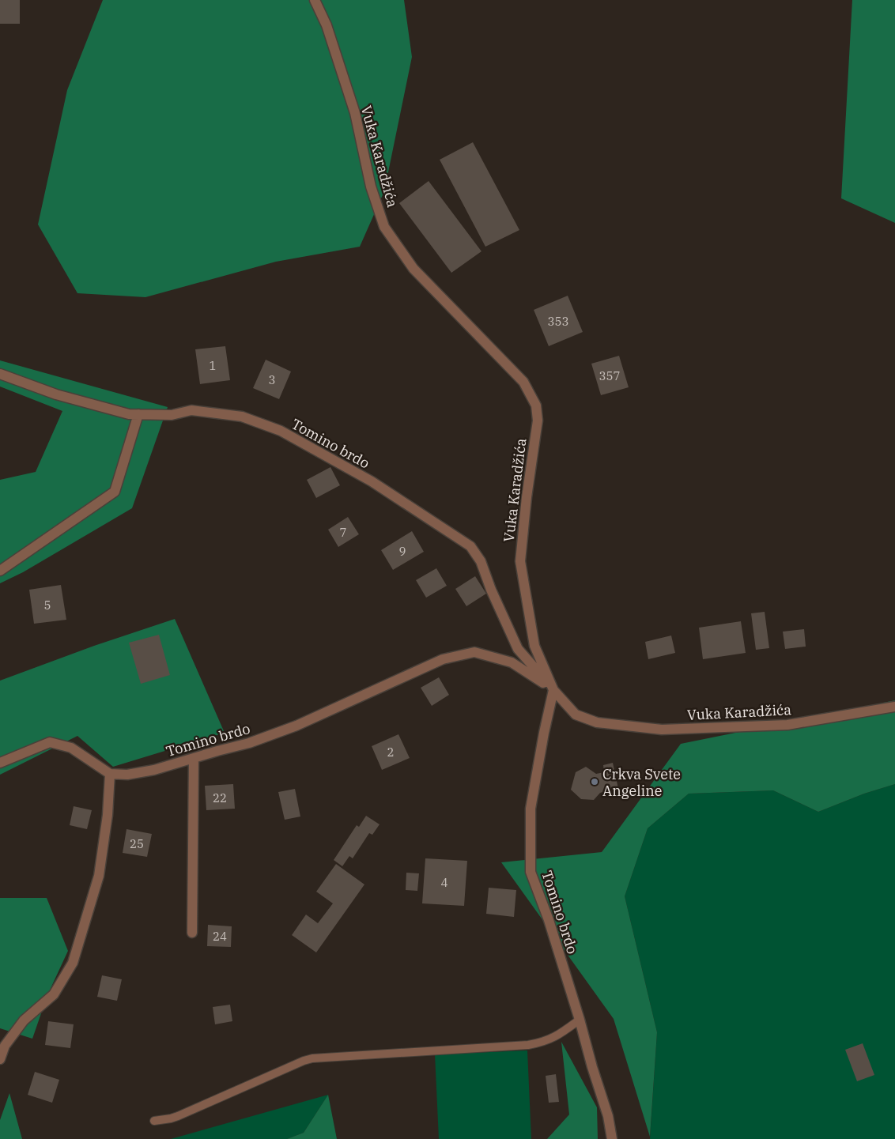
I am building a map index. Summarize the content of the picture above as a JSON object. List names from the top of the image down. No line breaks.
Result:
{"streets":{"street":["Vuka Karadžića","Tomino brdo"]},"crossings":[["Vuka Karadžića","Tomino brdo"]],"places":["Crkva Svete Angeline"],"house_numbers":["353","1","357","3","7","9","5","2","22","25","4","24"]}
